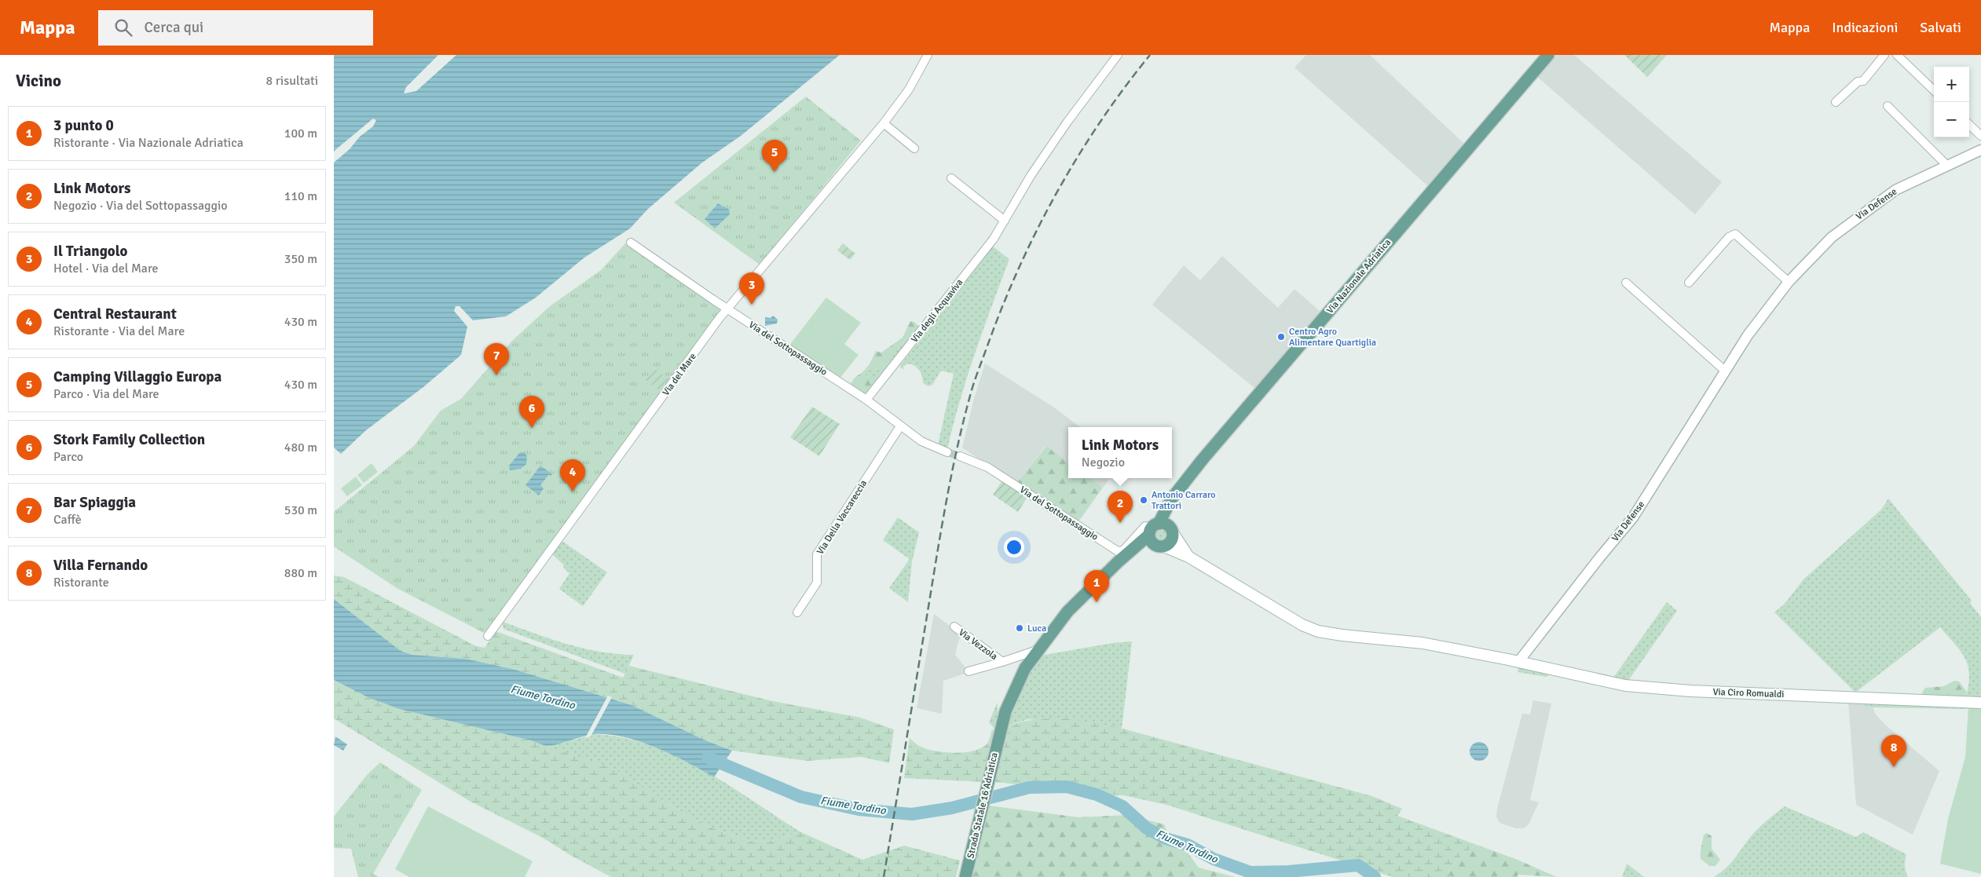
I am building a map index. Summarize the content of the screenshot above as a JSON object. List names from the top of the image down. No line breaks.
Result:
{"streets":{"main road":["Via Nazionale Adriatica","Via Ciro Romualdi","Strada Statale 16 Adriatica"],"street":["Via Defense","Via degli Acquaviva","Via del Sottopassaggio","Via del Mare","Via Della Vaccareccia","Via Vezzola"]},"crossings":[["Via Defense","Via Ciro Romualdi"],["Via Nazionale Adriatica","Via del Sottopassaggio"],["Via Nazionale Adriatica","Via Vezzola"],["Via Nazionale Adriatica","Via Ciro Romualdi"],["Via Nazionale Adriatica","Strada Statale 16 Adriatica"],["Via degli Acquaviva","Via del Sottopassaggio"],["Via del Sottopassaggio","Via del Mare"],["Via del Sottopassaggio","Via Della Vaccareccia"],["Via del Sottopassaggio","Via Ciro Romualdi"]],"water":["Fiume Tordino"],"places":["Centro Agro Alimentare Quartiglia","Antonio Carraro Trattori","Luca"],"page":{"header":"Mappa","search":"Cerca qui","nav":["Mappa","Indicazioni","Salvati"],"heading":["Vicino","8 risultati"],"map_buttons":["+","−"],"list":[{"mark":"1","name":"3 punto 0","note":"Ristorante · Via Nazionale Adriatica","value":"100 m"},{"mark":"2","name":"Link Motors","note":"Negozio · Via del Sottopassaggio","value":"110 m"},{"mark":"3","name":"Il Triangolo","note":"Hotel · Via del Mare","value":"350 m"},{"mark":"4","name":"Central Restaurant","note":"Ristorante · Via del Mare","value":"430 m"},{"mark":"5","name":"Camping Villaggio Europa","note":"Parco · Via del Mare","value":"430 m"},{"mark":"6","name":"Stork Family Collection","note":"Parco","value":"480 m"},{"mark":"7","name":"Bar Spiaggia","note":"Caffè","value":"530 m"},{"mark":"8","name":"Villa Fernando","note":"Ristorante","value":"880 m"}],"pins":["5","3","7","6","4","2","1","8"],"popup":["Link Motors","Negozio"]}}
